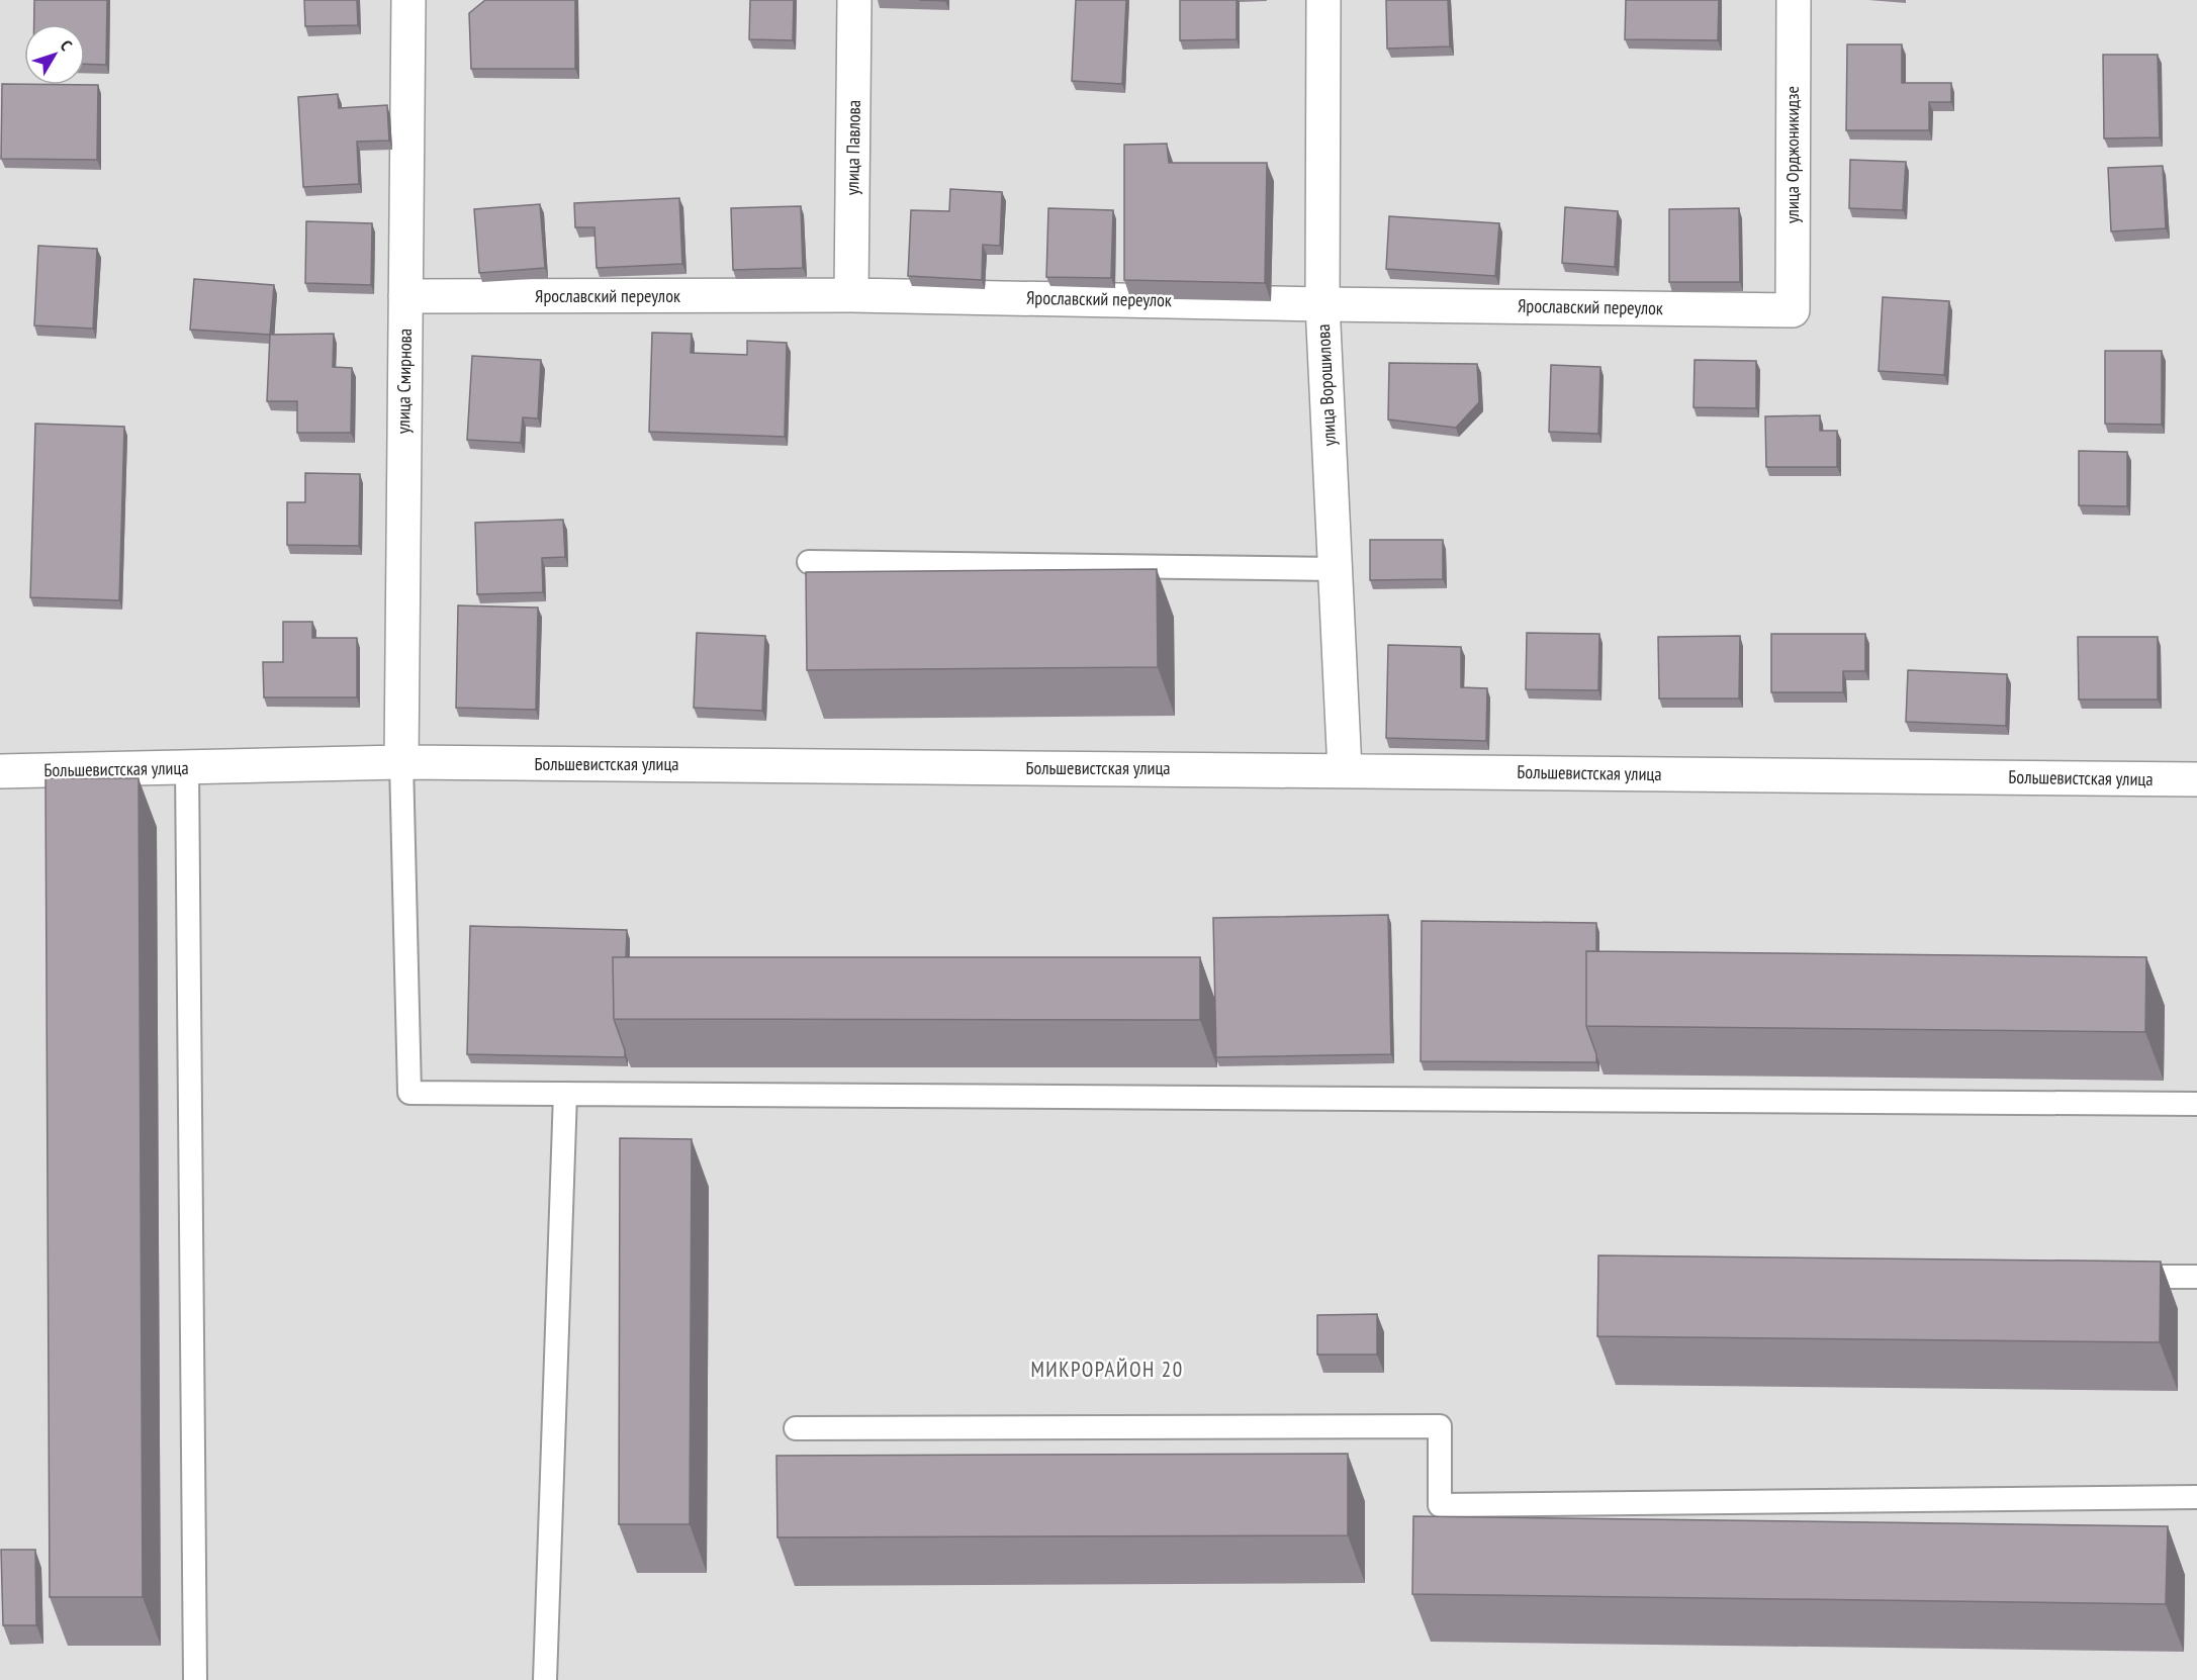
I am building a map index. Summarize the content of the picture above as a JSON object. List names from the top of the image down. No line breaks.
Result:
{"streets":{"street":["улица Павлова","улица Орджоникидзе","Ярославский переулок","улица Смирнова","улица Ворошилова","Большевистская улица"]},"crossings":[["улица Павлова","Ярославский переулок"],["улица Орджоникидзе","Ярославский переулок"],["Ярославский переулок","улица Смирнова"],["Ярославский переулок","улица Ворошилова"],["улица Смирнова","Большевистская улица"],["улица Ворошилова","Большевистская улица"]],"districts":["МИКРОРАЙОН 20"],"north":"top right"}
